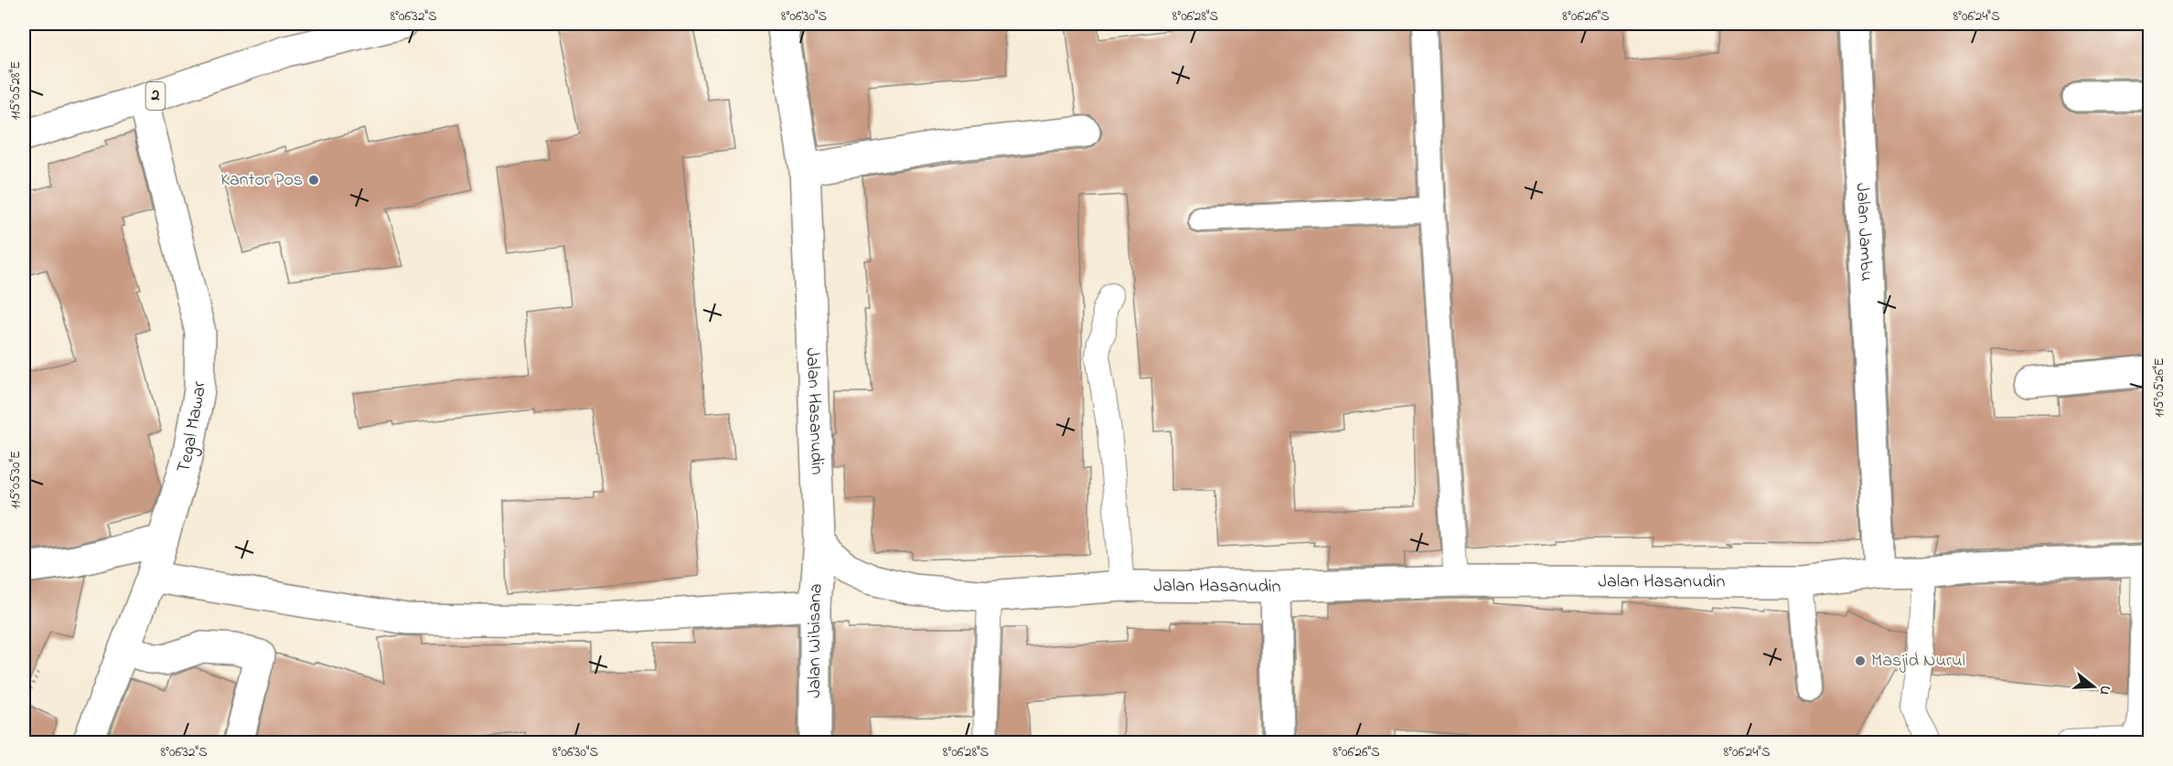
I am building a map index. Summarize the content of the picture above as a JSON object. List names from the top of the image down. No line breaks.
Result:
{"streets":{"main road":["2","Jalan Jambu","Jalan Hasanudin","Tegal Mawar","Jalan Wibisana"]},"crossings":[["2","Tegal Mawar"],["Jalan Jambu","Jalan Hasanudin"],["Jalan Hasanudin","Jalan Wibisana"]],"places":["Kantor Pos","Masjid Nurul"],"north":"right","coordinates":["8°06'32\"S","8°06'30\"S","8°06'28\"S","8°06'26\"S","8°06'24\"S","115°05'28\"E","115°05'26\"E","115°05'30\"E"]}
